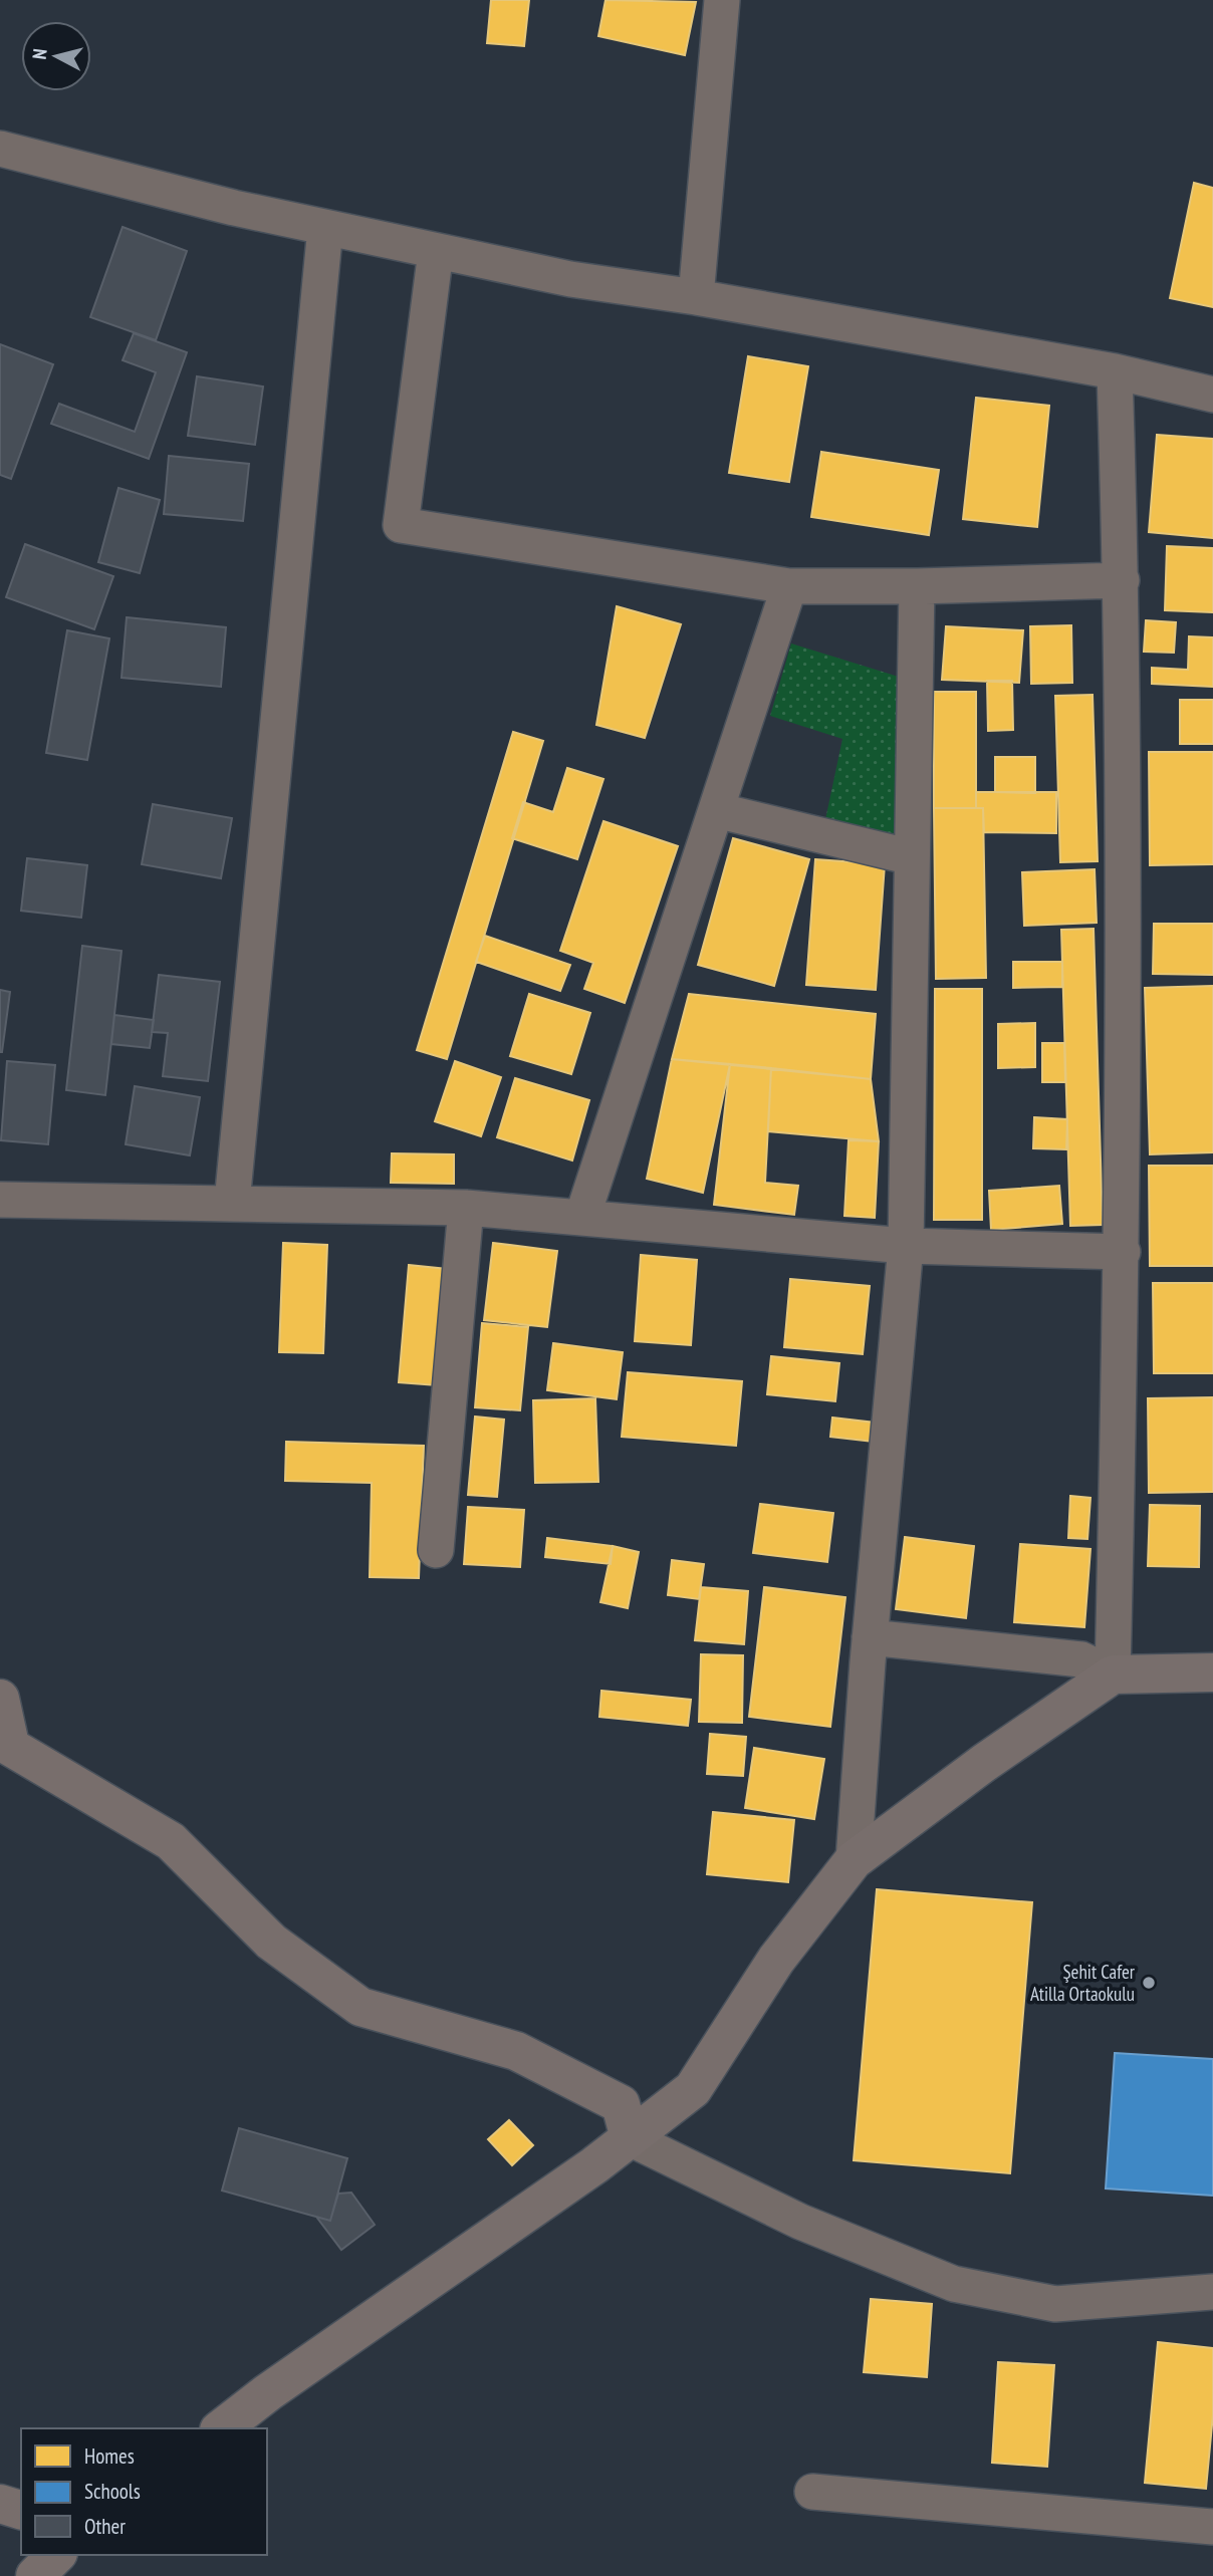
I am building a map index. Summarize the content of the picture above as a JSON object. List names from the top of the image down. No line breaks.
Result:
{"places":["Şehit Cafer Atilla Ortaokulu"],"legend":["Homes","Schools","Other"],"north":"left"}
